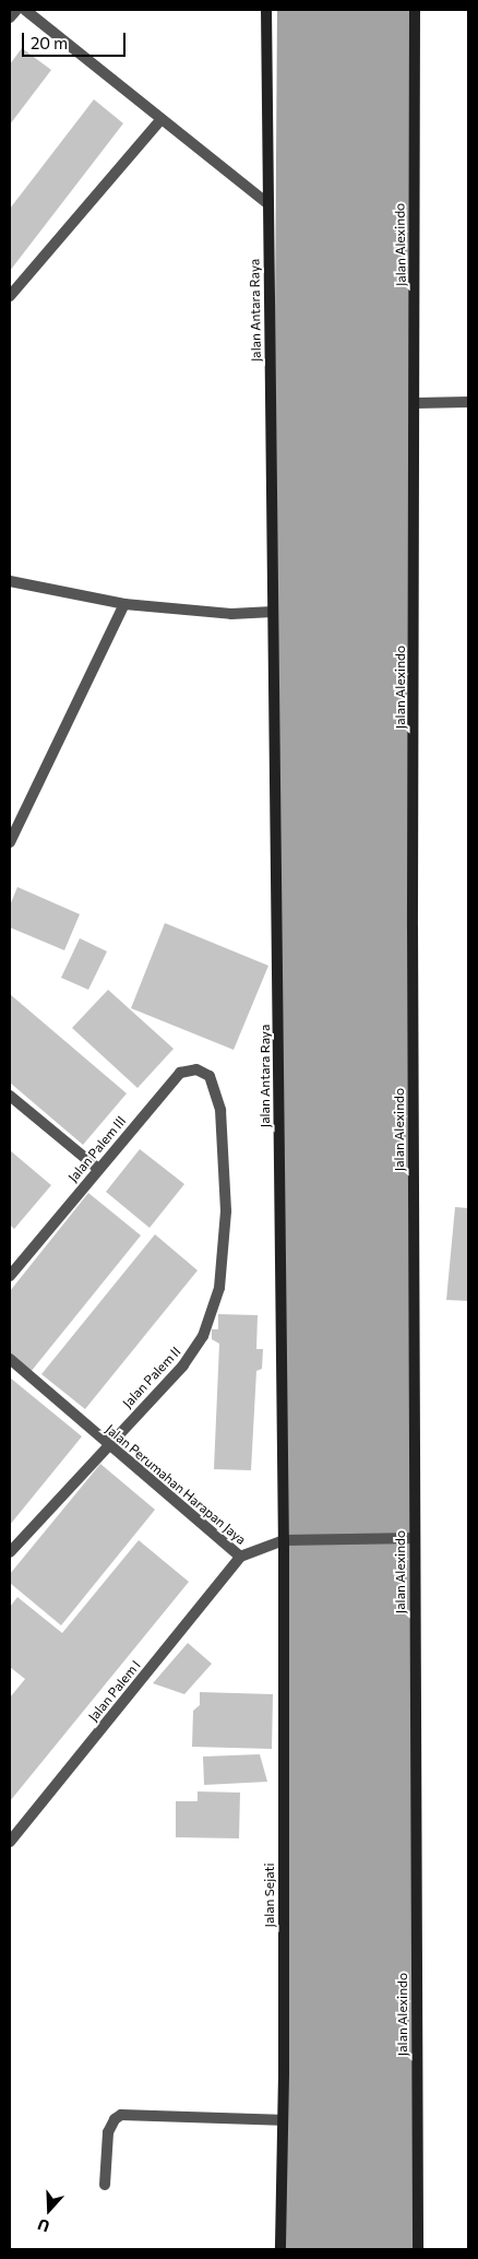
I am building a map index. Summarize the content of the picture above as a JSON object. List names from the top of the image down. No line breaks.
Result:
{"streets":{"street":["Jalan Alexindo","Jalan Antara Raya","Jalan Palem III","Jalan Palem II","Jalan Perumahan Harapan Jaya","Jalan Palem I","Jalan Sejati"]},"crossings":[["Jalan Alexindo","Jalan Perumahan Harapan Jaya"],["Jalan Antara Raya","Jalan Perumahan Harapan Jaya"],["Jalan Antara Raya","Jalan Sejati"],["Jalan Palem III","Jalan Palem II"],["Jalan Palem II","Jalan Perumahan Harapan Jaya"],["Jalan Perumahan Harapan Jaya","Jalan Palem I"],["Jalan Perumahan Harapan Jaya","Jalan Sejati"]],"scale_bar":"20 m","north":"bottom"}
